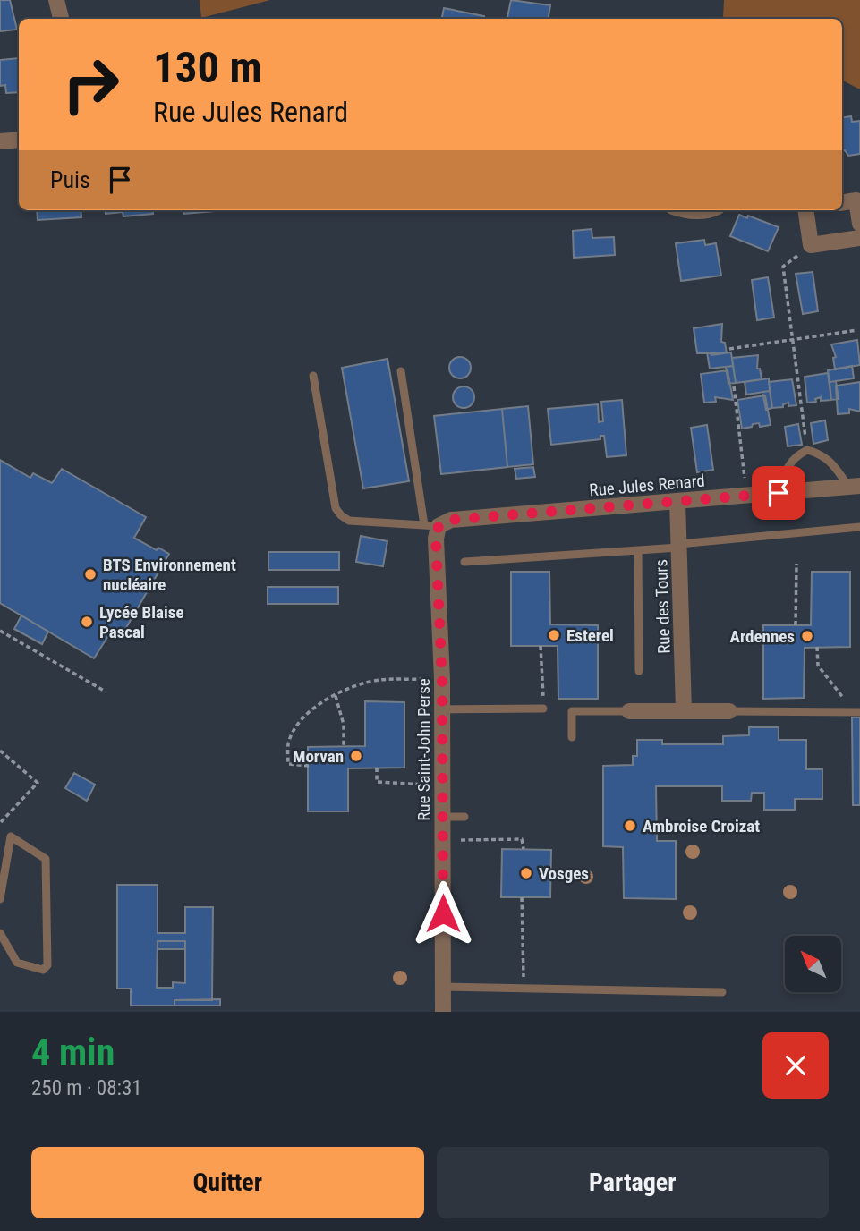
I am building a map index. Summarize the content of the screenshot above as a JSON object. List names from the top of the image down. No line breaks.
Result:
{"streets":{"street":["Rue Jules Renard","Rue des Tours","Rue Saint-John Perse"]},"crossings":[["Rue Jules Renard","Rue des Tours"],["Rue Jules Renard","Rue Saint-John Perse"]],"places":["BTS Environnement nucléaire","Lycée Blaise Pascal","Esterel","Ardennes","Morvan","Ambroise Croizat","Vosges"],"north":"top left","page":{"turn":["130 m","Rue Jules Renard"],"then":"Puis","heading":["4 min","250 m · 08:31"],"buttons":["Quitter","Partager"]}}
